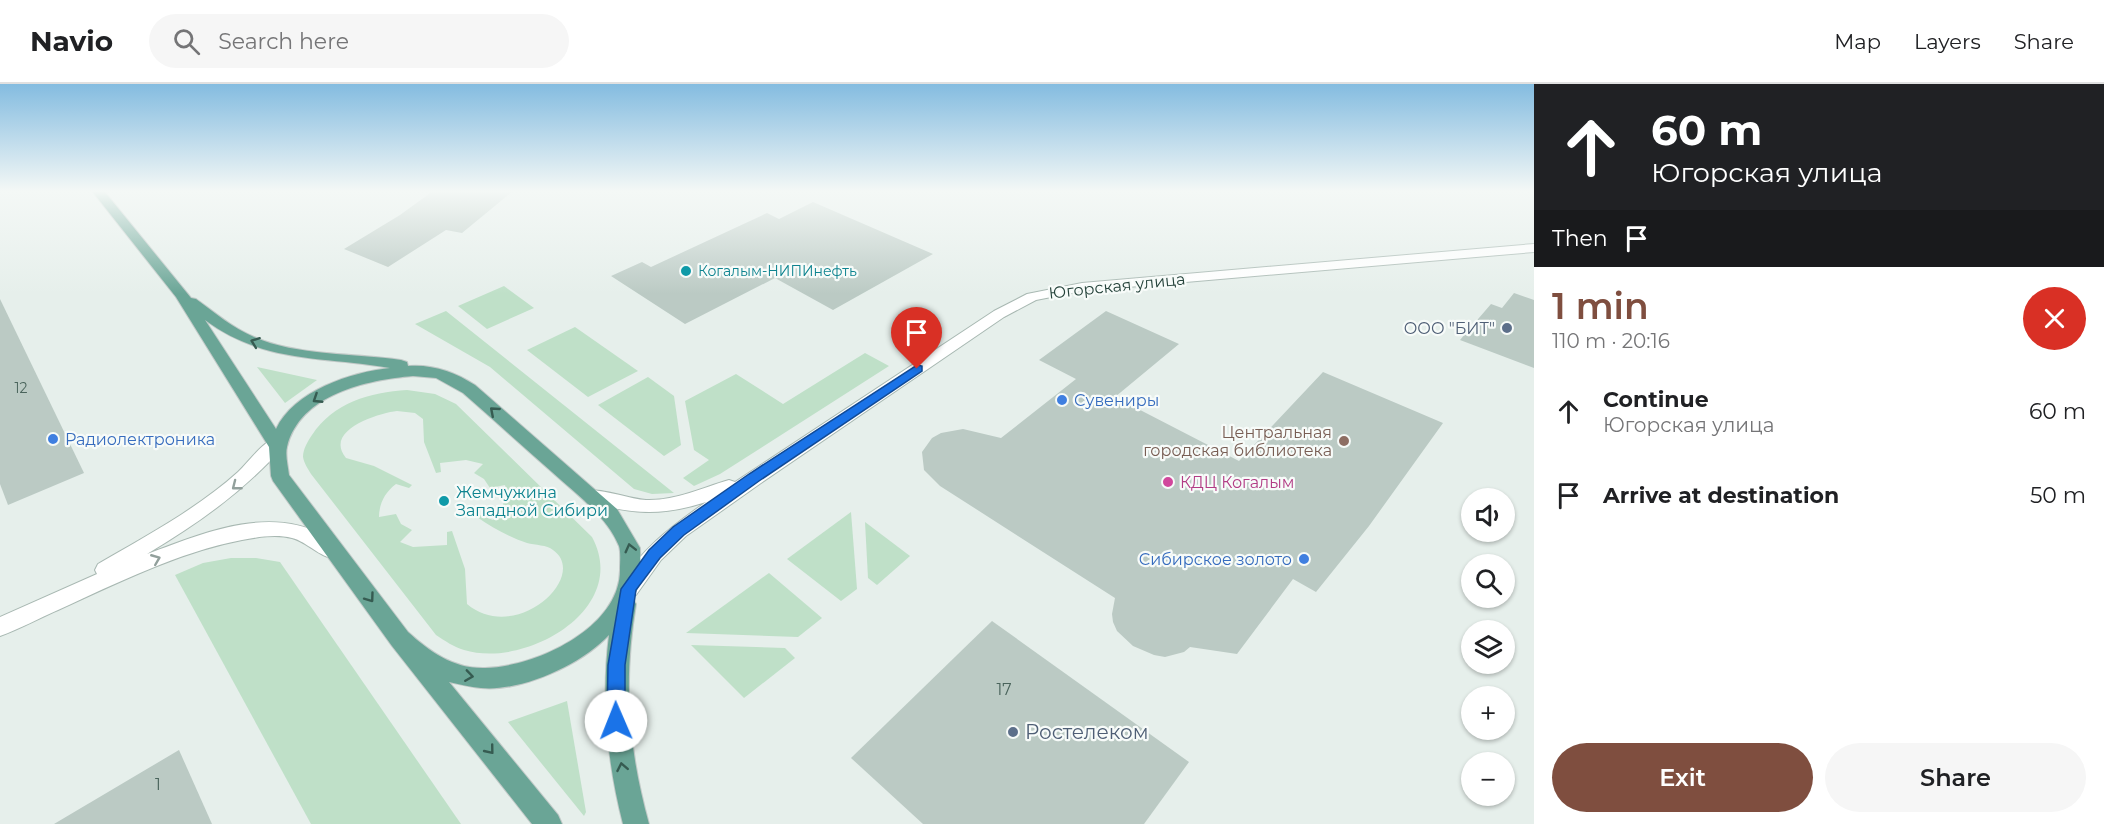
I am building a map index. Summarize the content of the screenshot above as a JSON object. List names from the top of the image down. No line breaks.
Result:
{"streets":{"street":["Югорская улица"]},"places":["Когалым-НИПИнефть","ООО \"БИТ\"","Сувениры","Радиолектроника","Центральная городская библиотека","КДЦ Когалым","Жемчужина Западной Сибири","Сибирское золото","Ростелеком"],"house_numbers":["12","17","1"],"page":{"header":"Navio","search":"Search here","nav":["Map","Layers","Share"],"turn":["60 m","Югорская улица"],"then":"Then","heading":["1 min","110 m · 20:16"],"list":[{"name":"Continue","note":"Югорская улица","value":"60 m"},{"name":"Arrive at destination","value":"50 m"}],"map_buttons":["+","−"],"buttons":["Exit","Share"]}}
